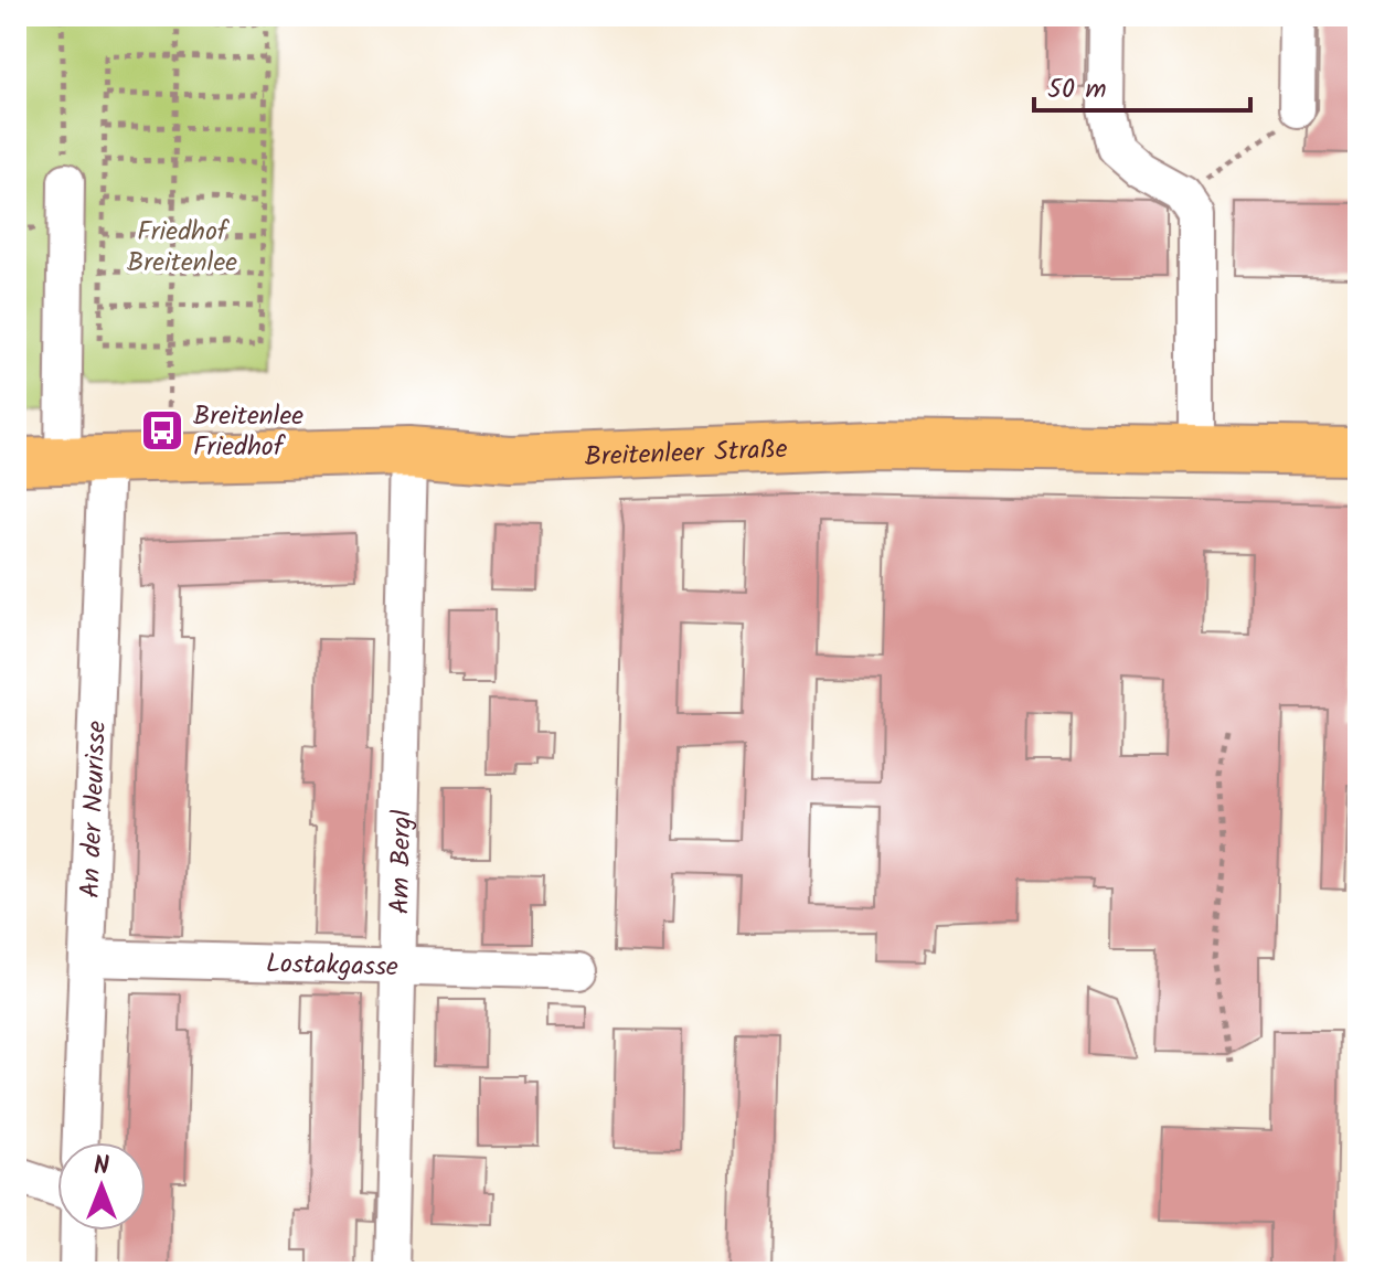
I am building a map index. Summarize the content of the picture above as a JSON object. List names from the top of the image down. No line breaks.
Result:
{"streets":{"main road":["Breitenleer Straße"],"street":["An der Neurisse","Am Bergl","Lostakgasse"]},"crossings":[["Breitenleer Straße","An der Neurisse"],["Breitenleer Straße","Am Bergl"],["An der Neurisse","Lostakgasse"],["Am Bergl","Lostakgasse"]],"parks":["Friedhof Breitenlee"],"places":{"bus stop":["Breitenlee Friedhof"]},"scale_bar":"50 m","north":"top"}
